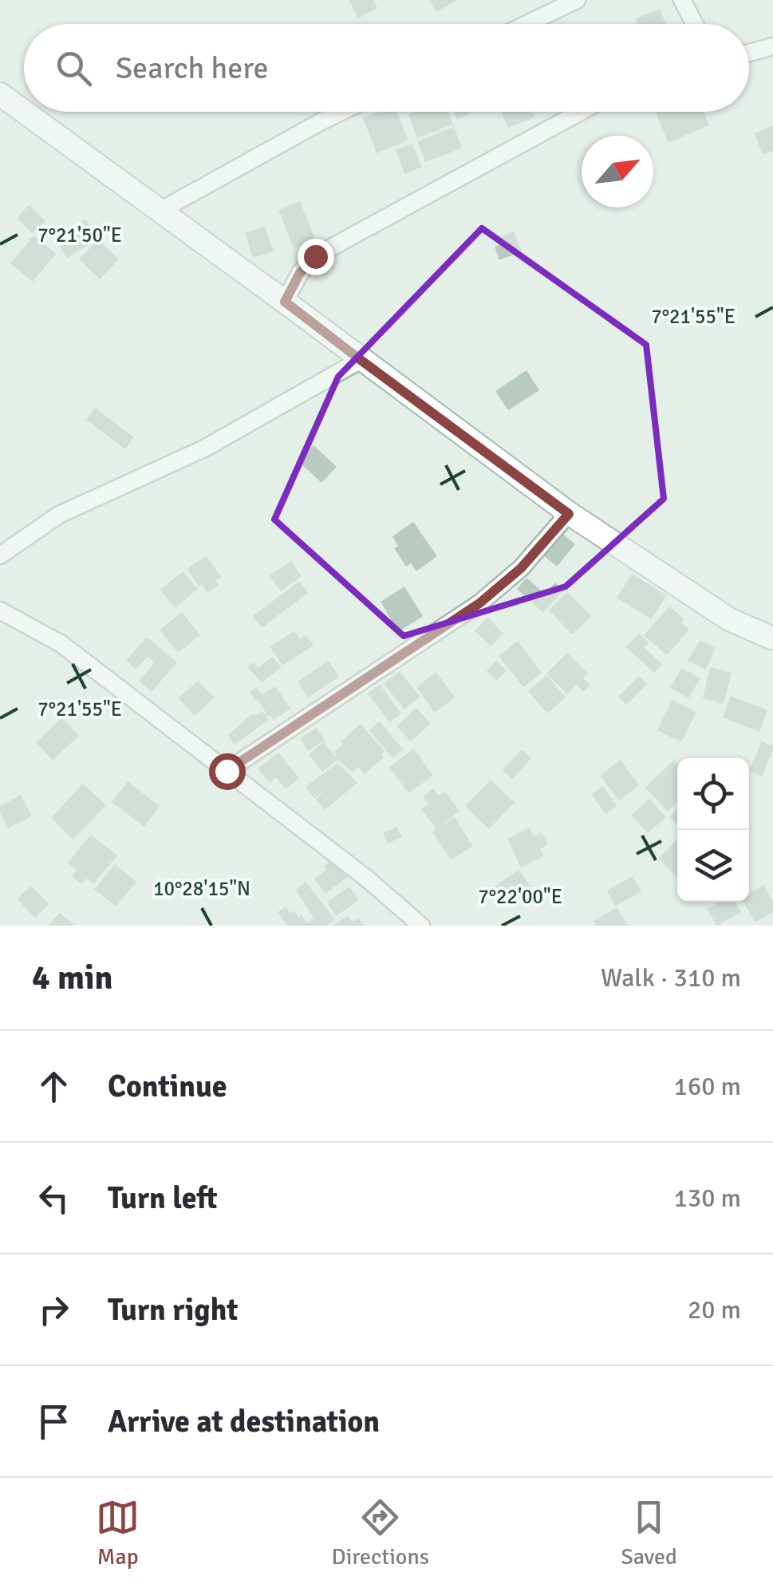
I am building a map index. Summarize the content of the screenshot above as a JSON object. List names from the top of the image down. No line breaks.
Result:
{"north":"top right","page":{"search":"Search here","heading":["4 min","Walk · 310 m"],"list":[["Continue","160 m"],["Turn left","130 m"],["Turn right","20 m"],"Arrive at destination"],"nav":["Map","Directions","Saved"]},"coordinates":["7°21'50\"E","7°21'55\"E","10°28'15\"N","7°22'00\"E"]}
